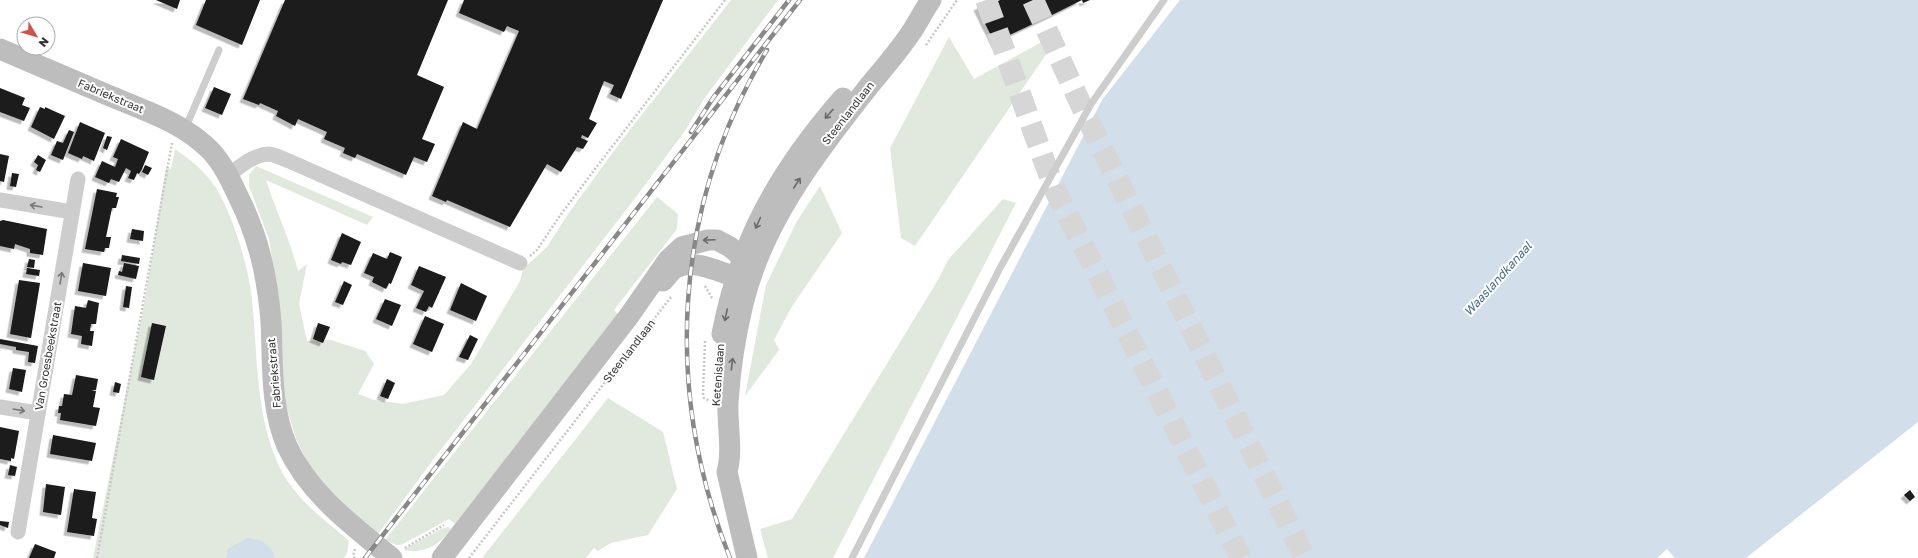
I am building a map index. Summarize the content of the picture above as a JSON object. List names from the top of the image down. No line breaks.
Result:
{"streets":{"main road":["Fabriekstraat","Steenlandlaan","Ketenislaan"],"street":["Van Groesbeekstraat"]},"crossings":[["Steenlandlaan","Ketenislaan"]],"one_way":["Van Groesbeekstraat"],"water":["Waaslandkanaal"],"north":"bottom right"}
